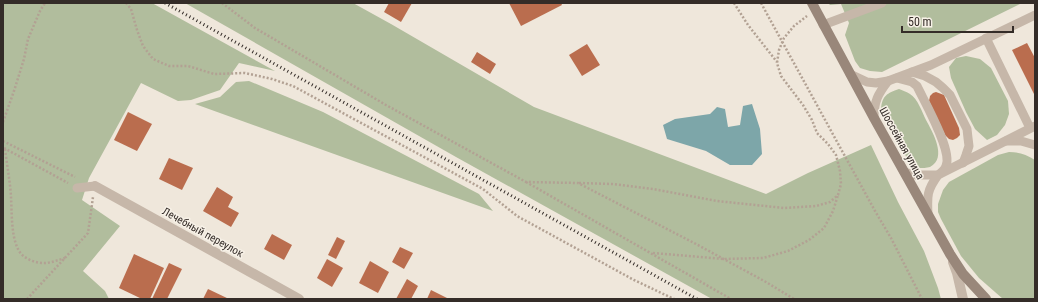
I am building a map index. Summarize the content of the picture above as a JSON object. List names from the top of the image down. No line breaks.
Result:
{"streets":{"main road":["Шоссейная улица"],"street":["Лечебный переулок"]},"scale_bar":"50 m"}
